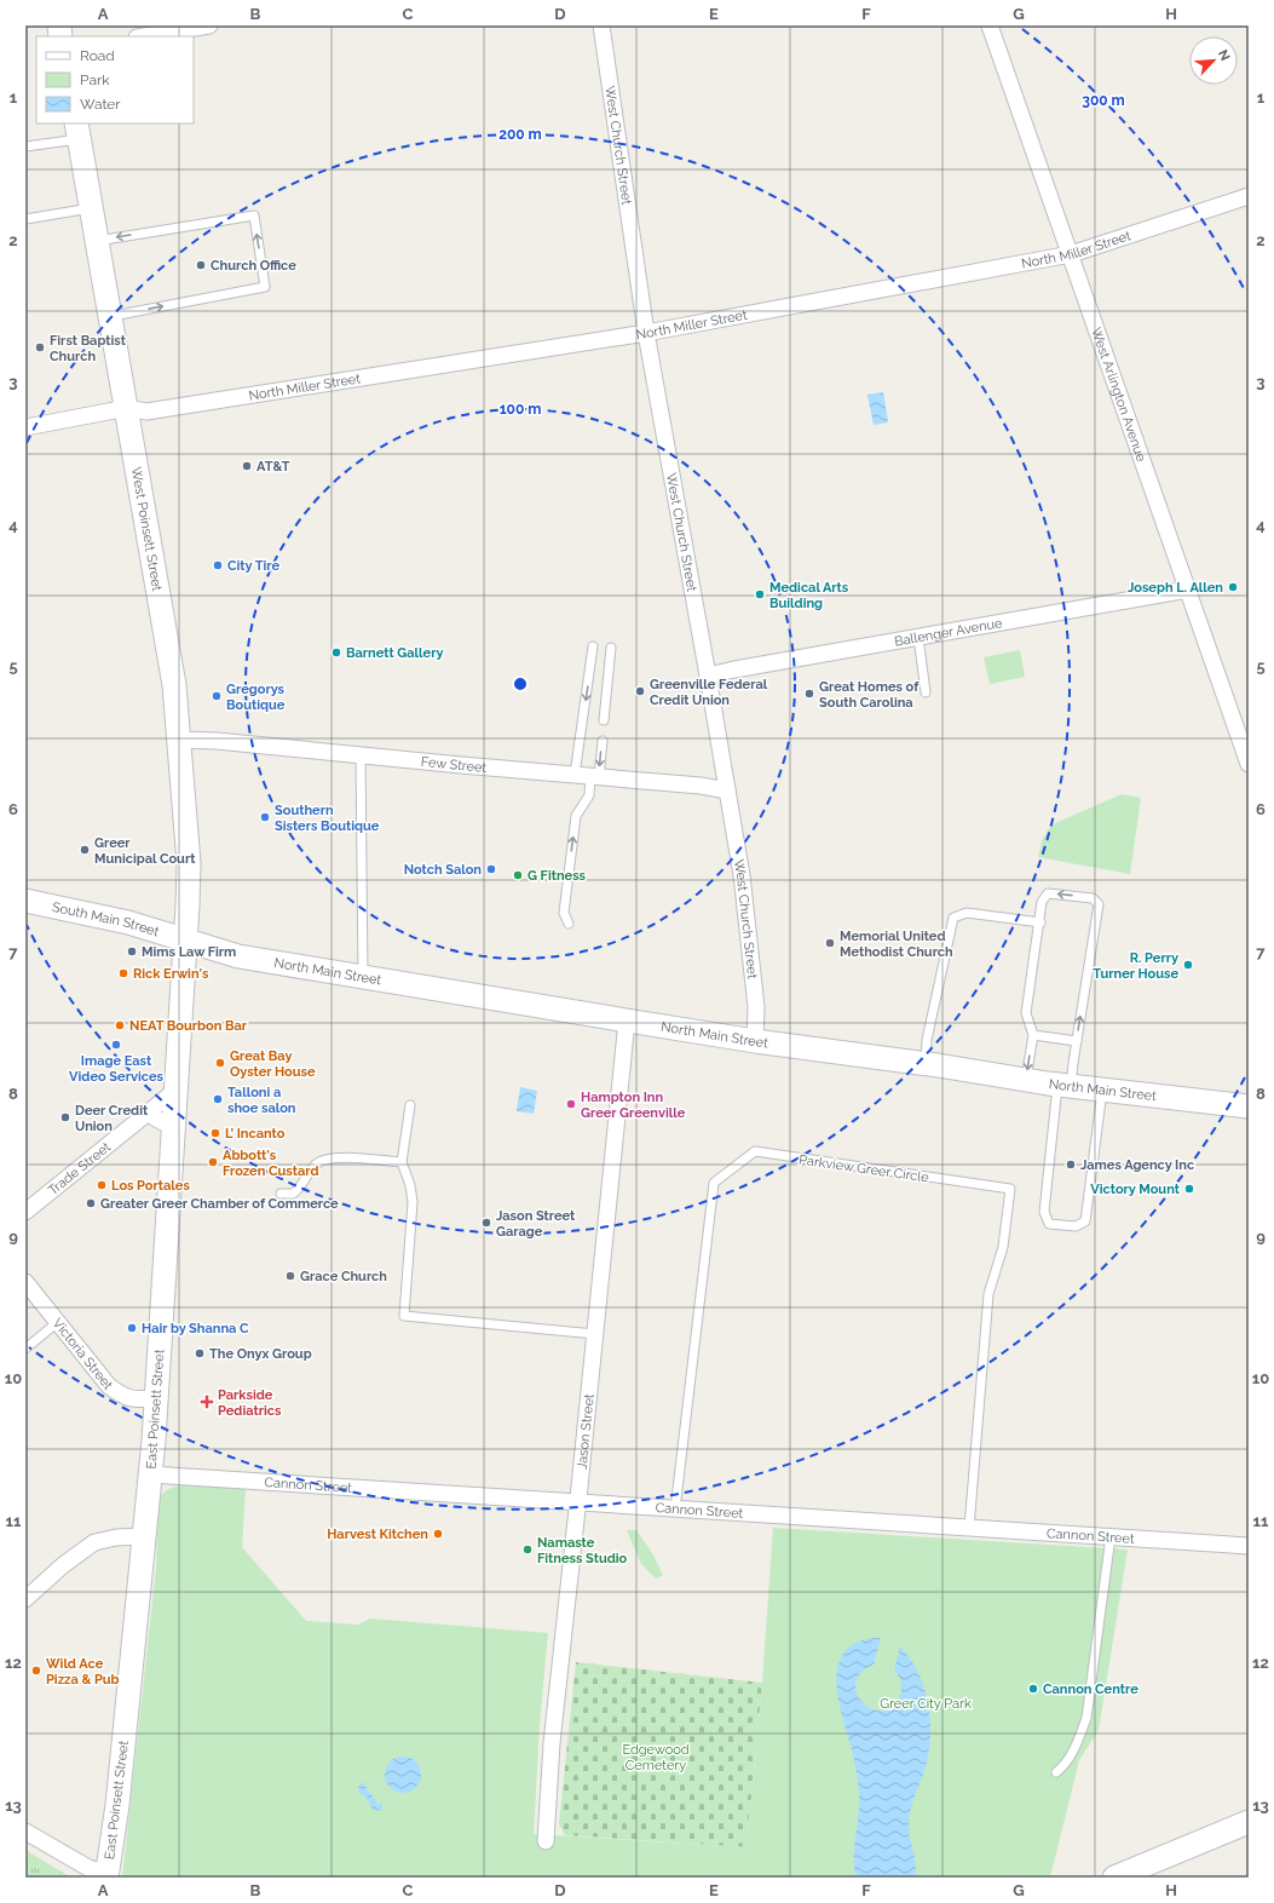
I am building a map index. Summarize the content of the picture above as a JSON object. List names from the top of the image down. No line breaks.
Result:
{"streets":{"main road":["West Poinsett Street","South Main Street","North Main Street","East Poinsett Street"],"street":["West Church Street","North Miller Street","West Arlington Avenue","Ballenger Avenue","Few Street","Trade Street","Victoria Street","Jason Street","Cannon Street"],"lane":["Parkview Greer Circle"]},"crossings":[["West Church Street","North Miller Street"],["West Church Street","Ballenger Avenue"],["West Church Street","Few Street"],["West Church Street","North Main Street"],["North Miller Street","West Arlington Avenue"],["North Miller Street","West Poinsett Street"],["West Arlington Avenue","Ballenger Avenue"],["West Poinsett Street","Few Street"],["West Poinsett Street","South Main Street"],["West Poinsett Street","North Main Street"],["West Poinsett Street","East Poinsett Street"],["South Main Street","North Main Street"],["South Main Street","East Poinsett Street"],["North Main Street","East Poinsett Street"],["North Main Street","Jason Street"],["Trade Street","East Poinsett Street"],["Parkview Greer Circle","Cannon Street"],["Victoria Street","East Poinsett Street"],["East Poinsett Street","Cannon Street"],["Jason Street","Cannon Street"]],"parks":["Greer City Park","Edgewood Cemetery"],"places":{"other":["Church Office","First Baptist Church","AT&T","City Tire","Joseph L. Allen","Medical Arts Building","Barnett Gallery","Greenville Federal Credit Union","Great Homes of South Carolina","Gregorys Boutique","Southern Sisters Boutique","Greer Municipal Court","Notch Salon","G Fitness","Memorial United Methodist Church","Mims Law Firm","R. Perry Turner House","Rick Erwin's","NEAT Bourbon Bar","Image East Video Services","Great Bay Oyster House","Talloni a shoe salon","Hampton Inn Greer Greenville","Deer Credit Union","L’ Incanto","Abbott's Frozen Custard","James Agency Inc","Los Portales","Victory Mount","Greater Greer Chamber of Commerce","Jason Street Garage","Grace Church","Hair by Shanna C","The Onyx Group","Harvest Kitchen","Namaste Fitness Studio","Wild Ace Pizza & Pub","Cannon Centre"],"health":["Parkside Pediatrics"]},"legend":["Road","Park","Water"],"north":"top right","grid":{"columns":["A","B","C","D","E","F","G","H"],"rows":["1","2","3","4","5","6","7","8","9","10","11","12","13"]},"rings":["300 m","200 m","100 m"]}
